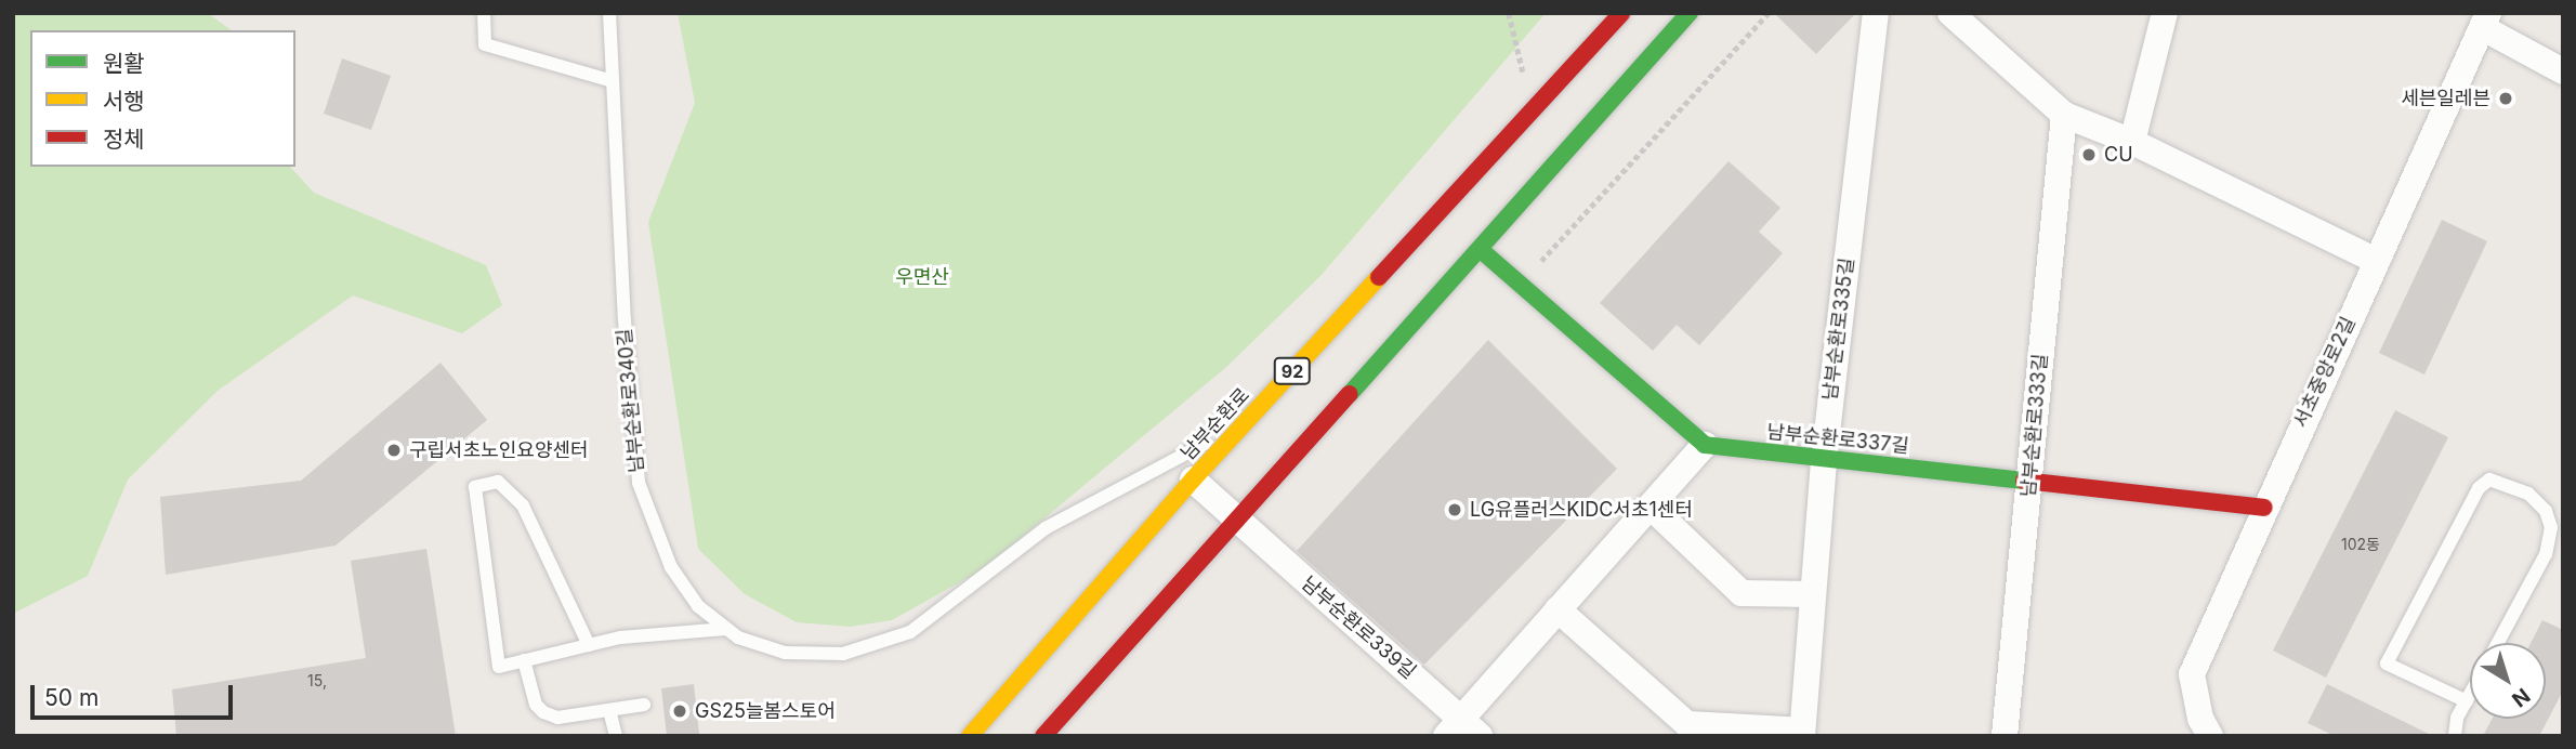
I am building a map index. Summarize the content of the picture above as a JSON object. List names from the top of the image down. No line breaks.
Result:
{"streets":{"main road":["92","남부순환로","남부순환로337길"],"street":["남부순환로335길","서초중앙로2길","남부순환로333길","남부순환로339길"],"lane":["남부순환로340길"]},"crossings":[["남부순환로335길","남부순환로337길"],["서초중앙로2길","남부순환로337길"],["남부순환로340길","남부순환로"],["남부순환로","남부순환로339길"],["남부순환로333길","남부순환로337길"]],"parks":["우면산"],"places":["세븐일레븐","CU","구립서초노인요양센터","LG유플러스KIDC서초1센터","GS25늘봄스토어"],"house_numbers":["102동","15,"],"legend":["원활","서행","정체"],"scale_bar":"50 m","north":"bottom right"}
